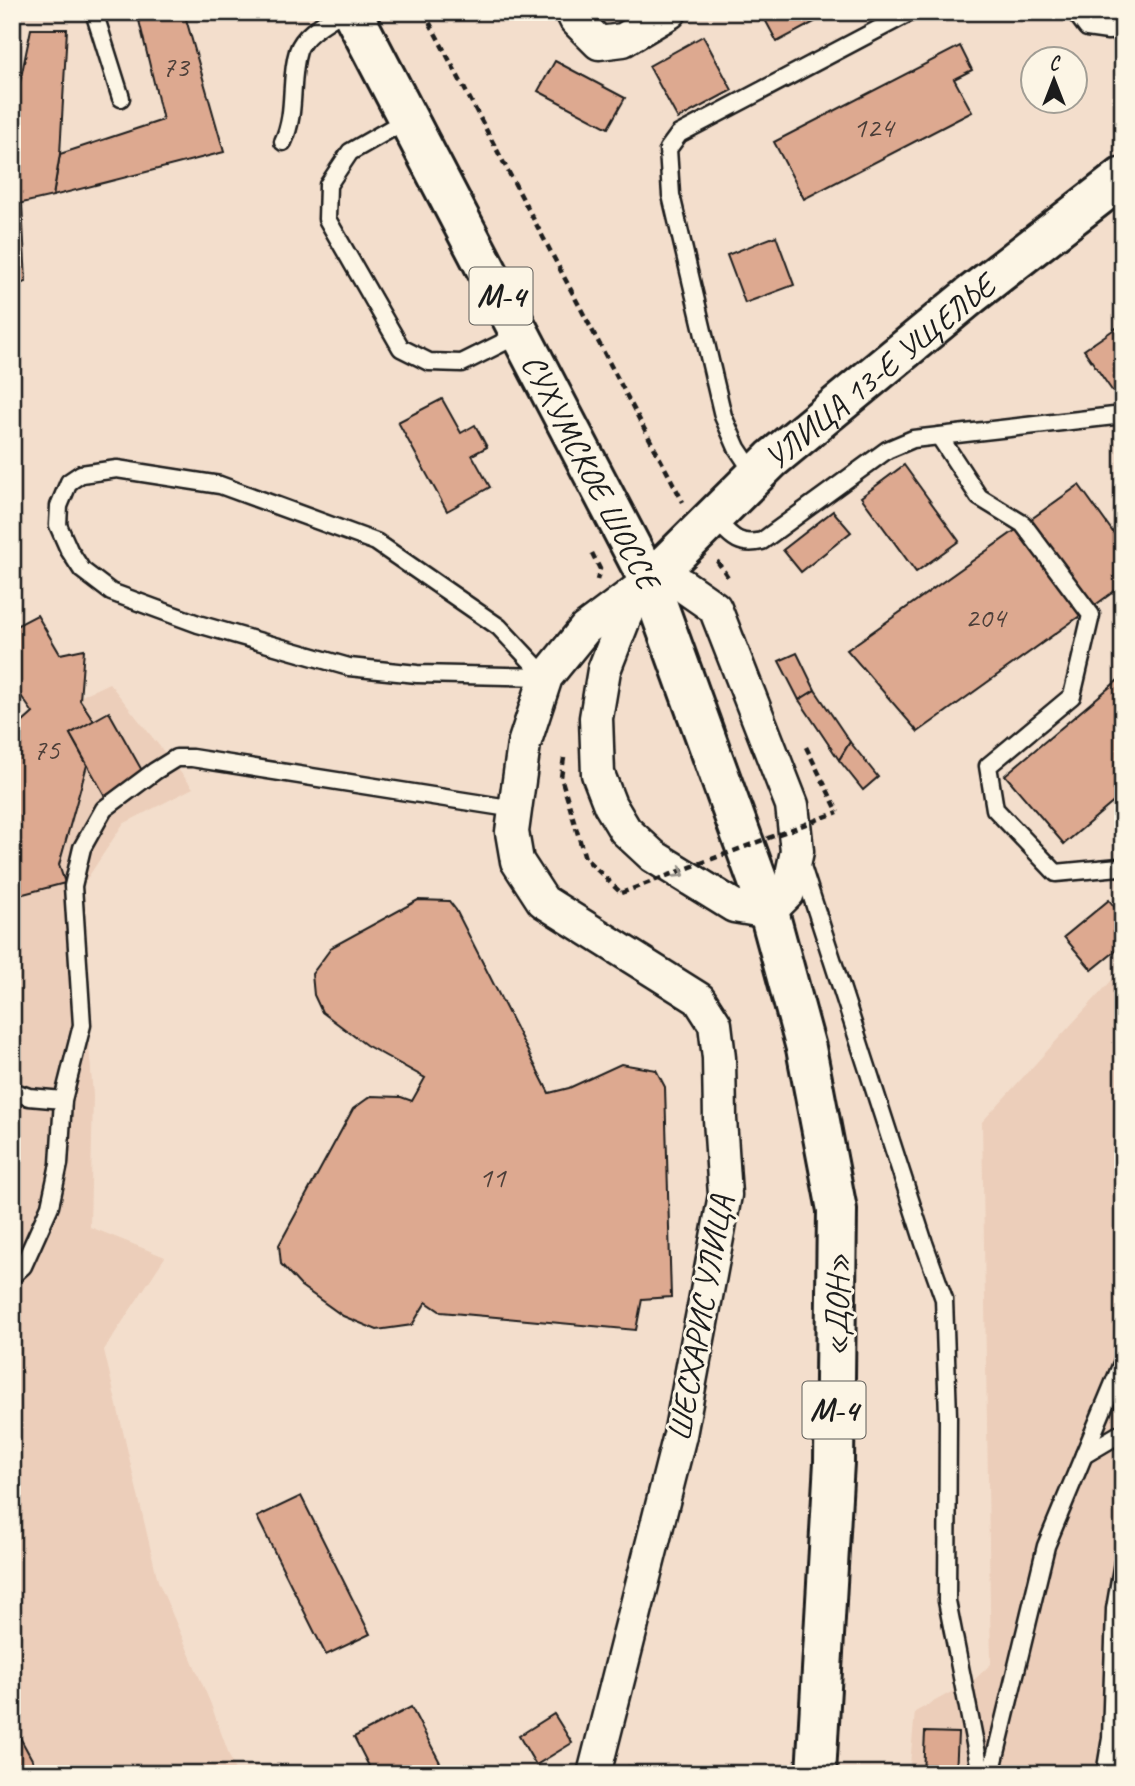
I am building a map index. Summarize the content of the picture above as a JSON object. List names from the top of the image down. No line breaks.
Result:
{"streets":{"main road":["М-4","УЛИЦА 13-Е УЩЕЛЬЕ","СУХУМСКОЕ ШОССЕ","«ДОН»"],"street":["ШЕСХАРИС УЛИЦА"]},"crossings":[["УЛИЦА 13-Е УЩЕЛЬЕ","СУХУМСКОЕ ШОССЕ"],["УЛИЦА 13-Е УЩЕЛЬЕ","ШЕСХАРИС УЛИЦА"],["СУХУМСКОЕ ШОССЕ","«ДОН»"],["СУХУМСКОЕ ШОССЕ","ШЕСХАРИС УЛИЦА"]],"house_numbers":["73","124","204","75","11"],"north":"top"}
